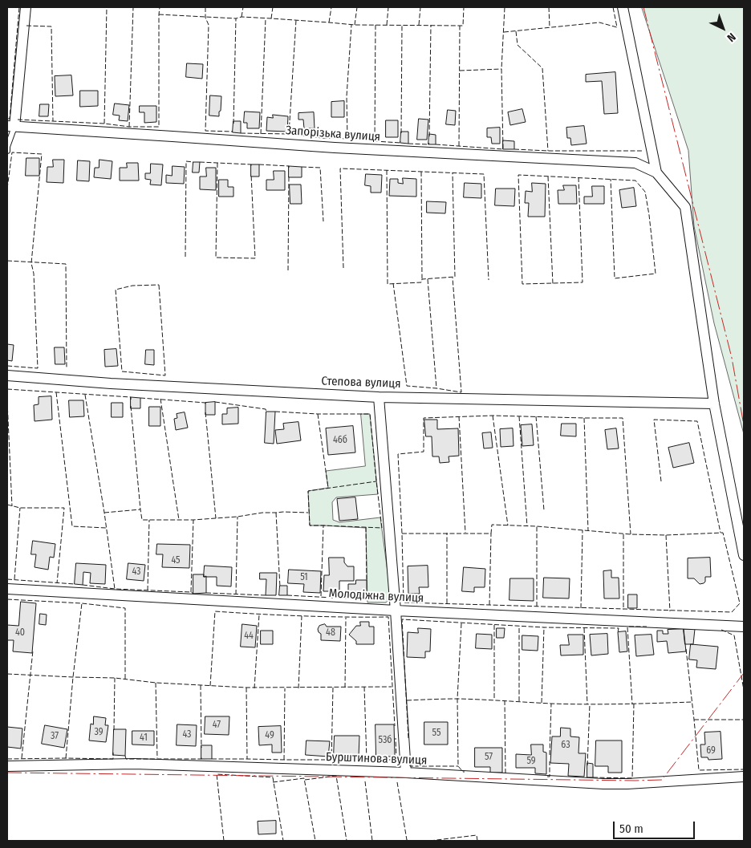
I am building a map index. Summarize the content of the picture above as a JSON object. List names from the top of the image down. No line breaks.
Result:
{"streets":{"street":["Запорізька вулиця","Степова вулиця","Молодіжна вулиця","Бурштинова вулиця"]},"house_numbers":["46б","45","43","51","40","48","44","47","39","55","43","49","37","41","53б","63","69","57","59"],"scale_bar":"50 m","north":"bottom right"}
